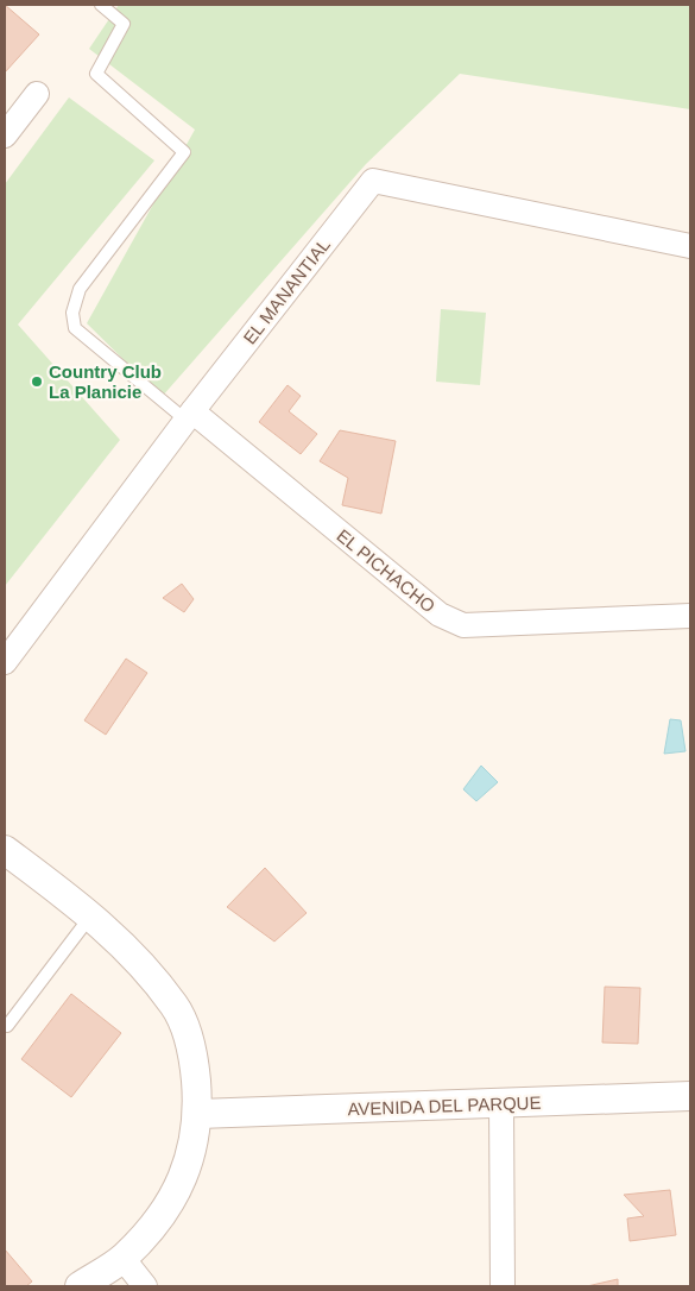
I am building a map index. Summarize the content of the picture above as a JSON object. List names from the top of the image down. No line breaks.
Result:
{"streets":{"street":["EL MANANTIAL","EL PICHACHO","AVENIDA DEL PARQUE"]},"crossings":[["EL MANANTIAL","EL PICHACHO"]],"places":["Country Club La Planicie"]}
